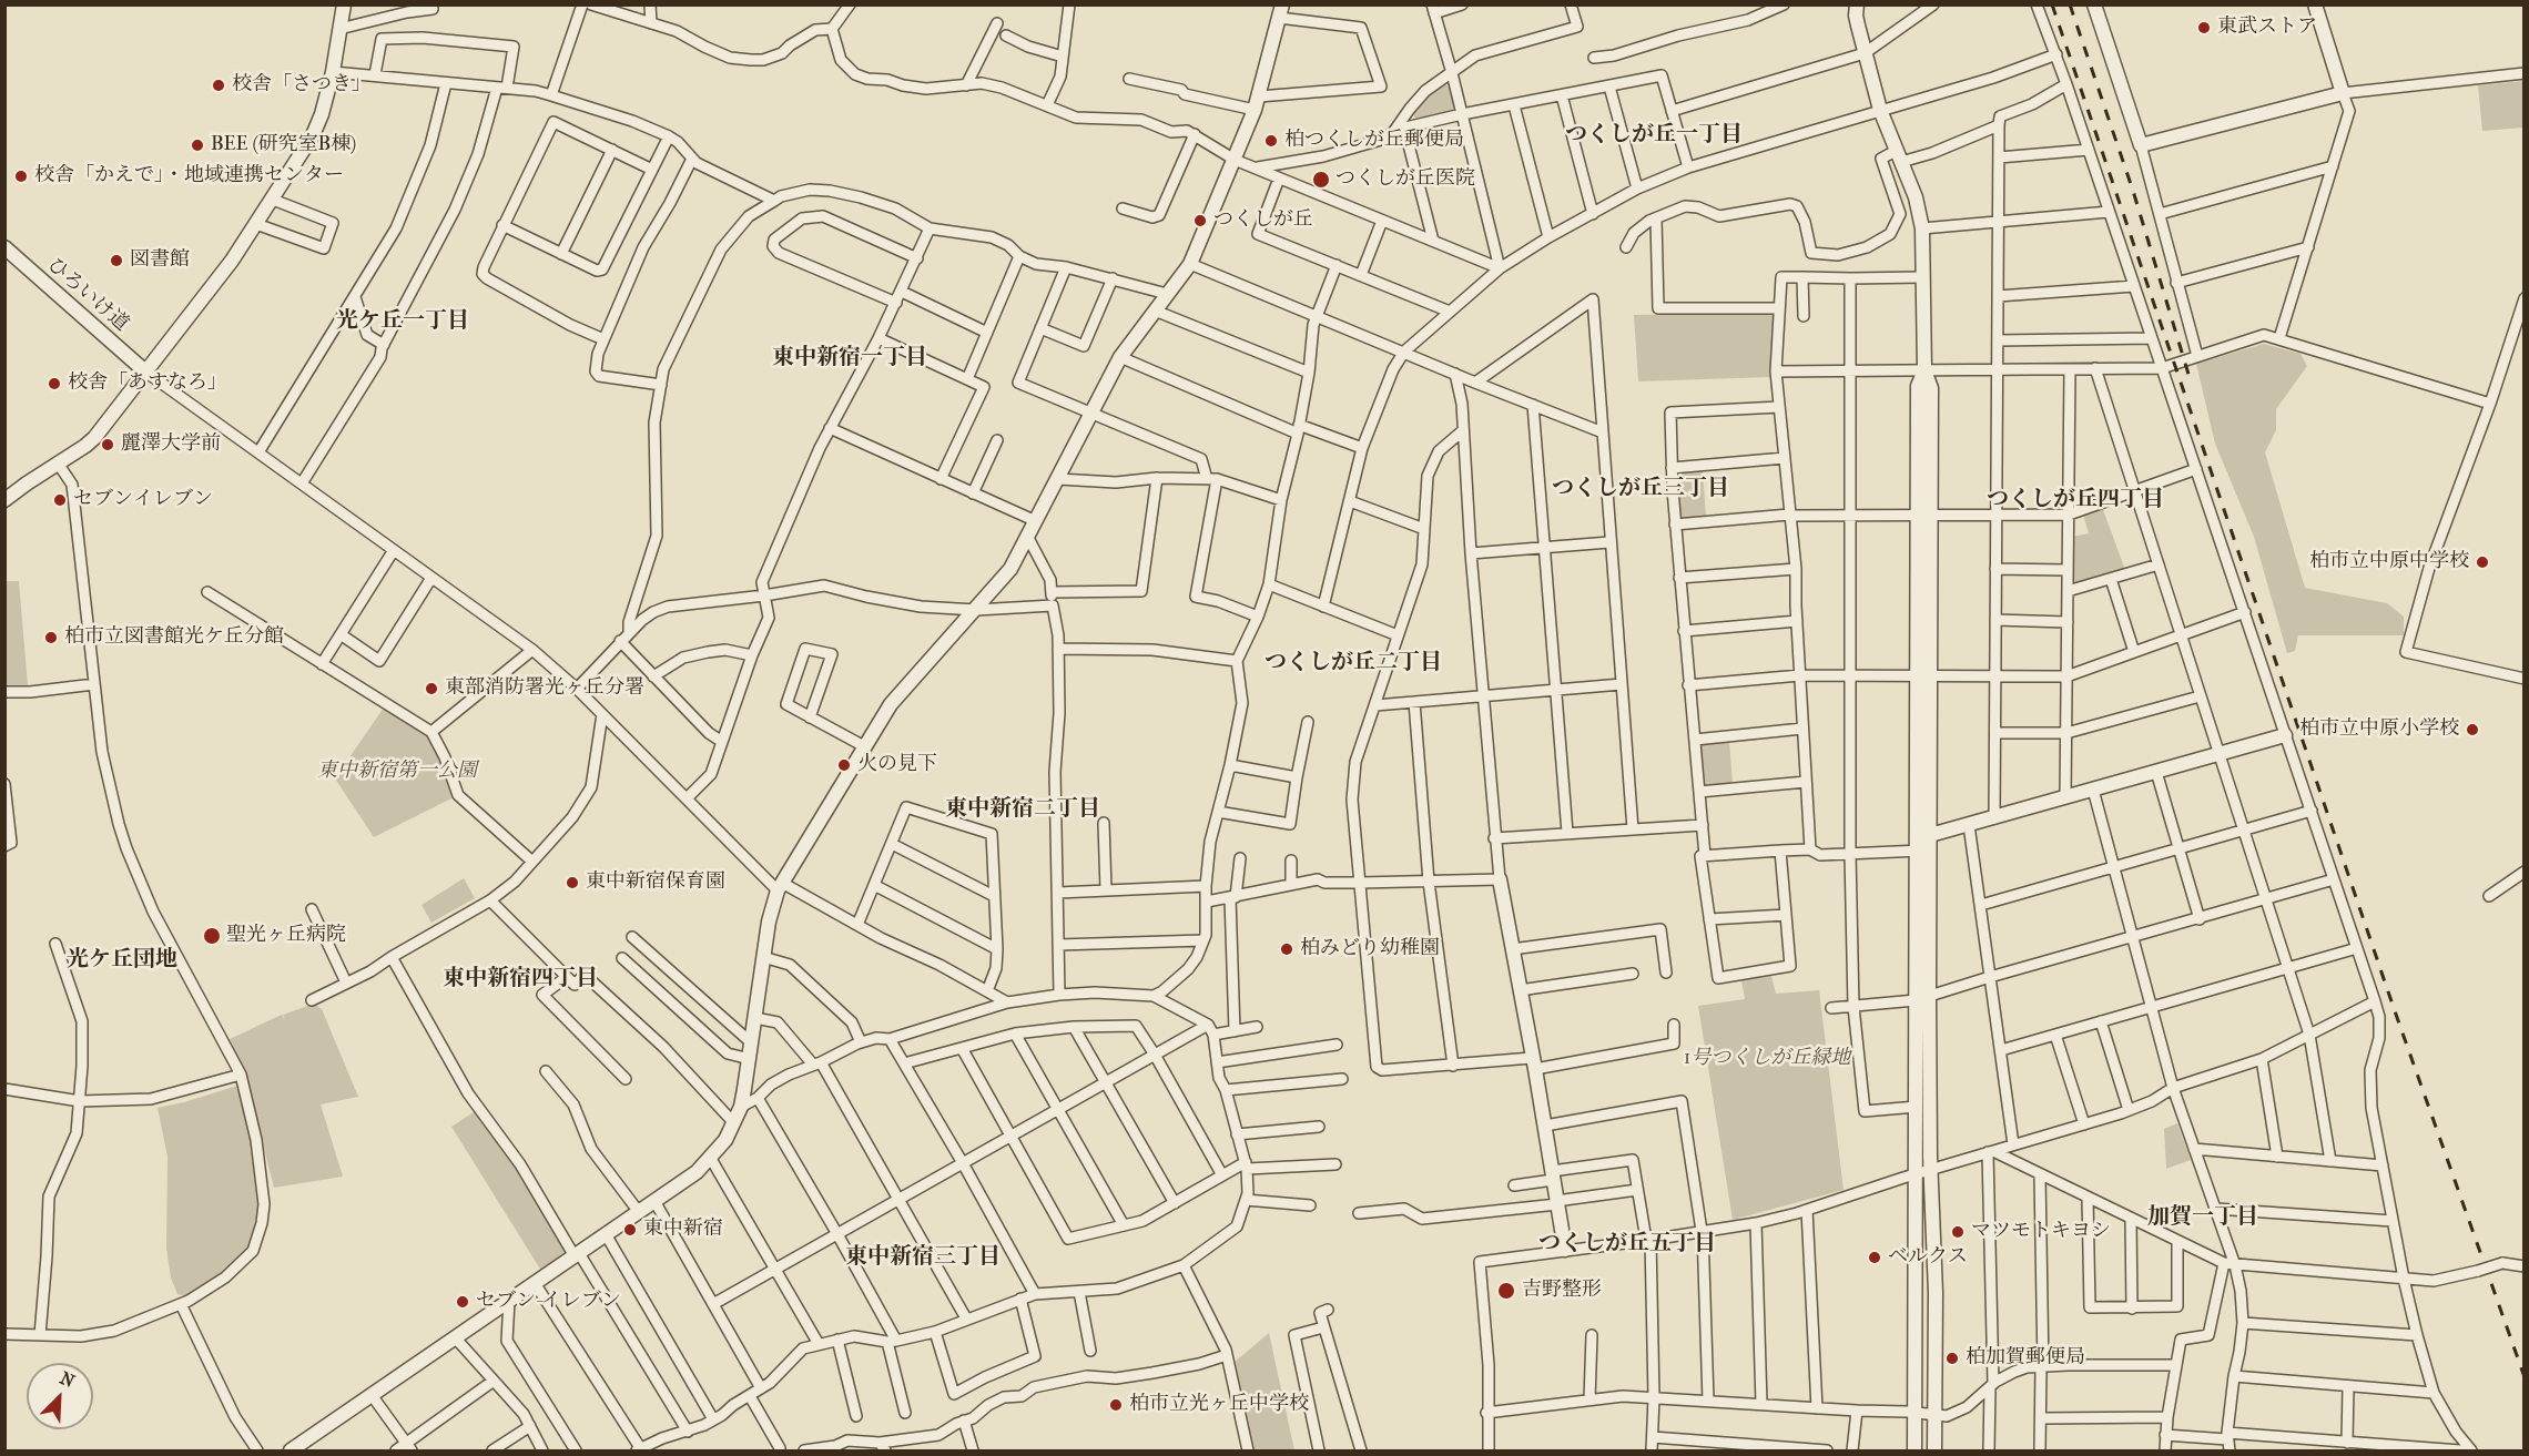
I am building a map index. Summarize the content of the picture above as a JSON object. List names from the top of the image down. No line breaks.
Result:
{"streets":{"street":["ひろいけ道"]},"districts":["つくしが丘一丁目","光ケ丘一丁目","東中新宿一丁目","つくしが丘三丁目","つくしが丘四丁目","つくしが丘二丁目","東中新宿二丁目","光ケ丘団地","東中新宿四丁目","加賀一丁目","つくしが丘五丁目","東中新宿三丁目"],"parks":["東中新宿第一公園","1号つくしが丘緑地"],"places":["東武ストア","校舎「さつき」","柏つくしが丘郵便局","BEE (研究室B棟)","校舎「かえで」・地域連携センター","つくしが丘医院","つくしが丘","図書館","校舎「あすなろ」","麗澤大学前","セブンイレブン","柏市立中原中学校","柏市立図書館光ケ丘分館","東部消防署光ヶ丘分署","柏市立中原小学校","火の見下","東中新宿保育園","聖光ヶ丘病院","柏みどり幼稚園","東中新宿","マツモトキヨシ","ベルクス","吉野整形","セブン-イレブン","柏加賀郵便局","柏市立光ヶ丘中学校"],"north":"top right"}
